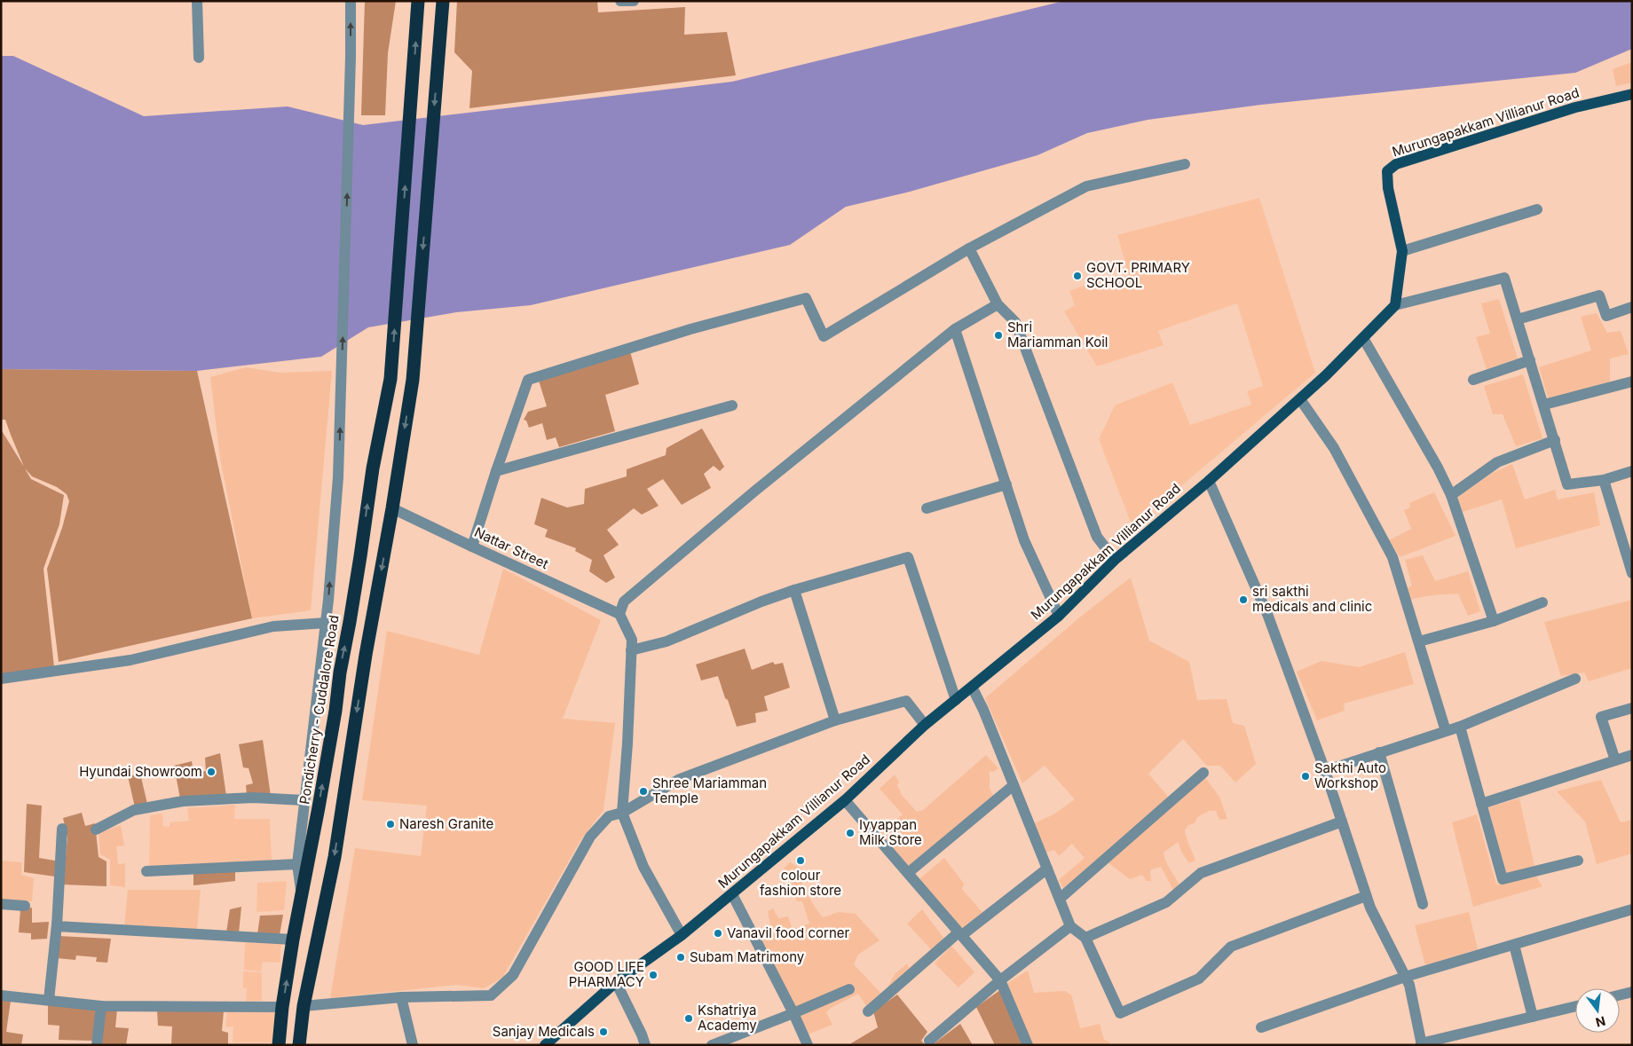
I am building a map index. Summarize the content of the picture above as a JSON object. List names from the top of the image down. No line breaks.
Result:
{"streets":{"highway":["Pondicherry - Cuddalore Road"],"main road":["Murungapakkam Villianur Road"],"street":["Nattar Street"]},"places":["GOVT. PRIMARY SCHOOL","Shri Mariamman Koil","sri sakthi medicals and clinic","Hyundai Showroom","Sakthi Auto Workshop","Shree Mariamman Temple","Naresh Granite","Iyyappan Milk Store","colour fashion store","Vanavil food corner","Subam Matrimony","GOOD LIFE PHARMACY","Kshatriya Academy","Sanjay Medicals"],"north":"bottom"}
